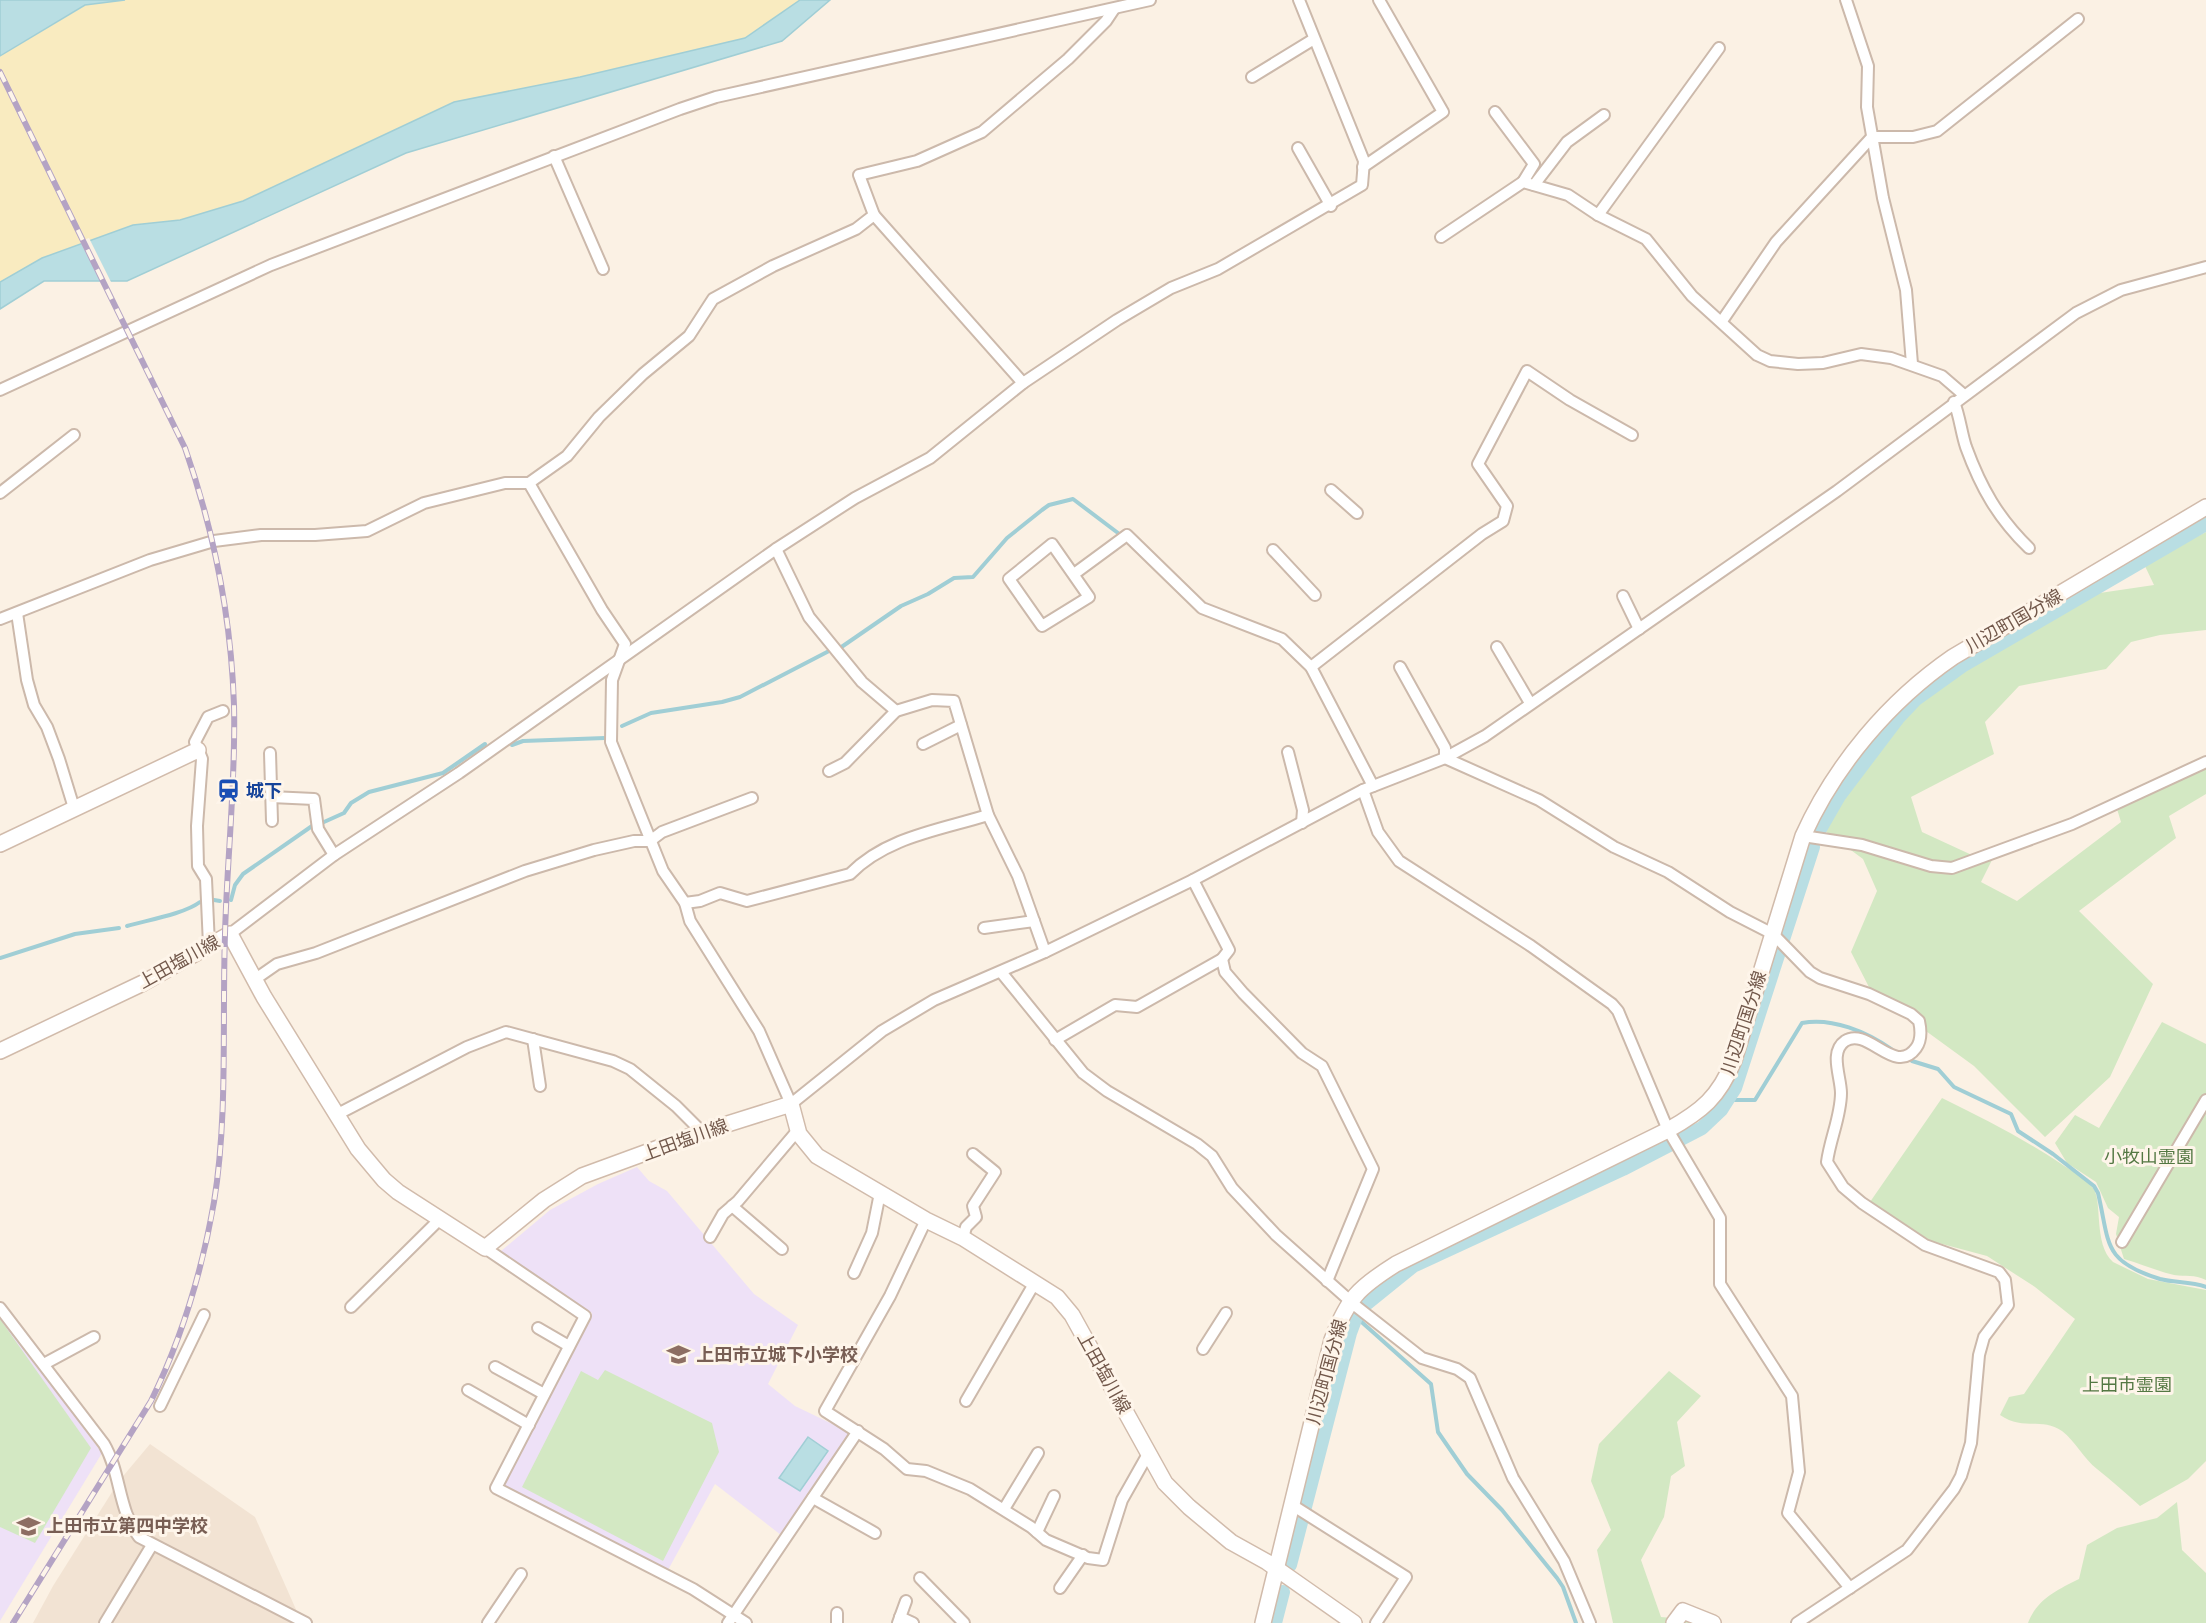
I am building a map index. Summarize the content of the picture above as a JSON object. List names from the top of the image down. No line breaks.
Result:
{"streets":{"main road":["川辺町国分線","上田塩川線"]},"crossings":[["川辺町国分線","上田塩川線"]],"parks":["小牧山霊園","上田市霊園"],"places":{"station":["城下"],"school or university":["上田市立城下小学校","上田市立第四中学校"]}}
